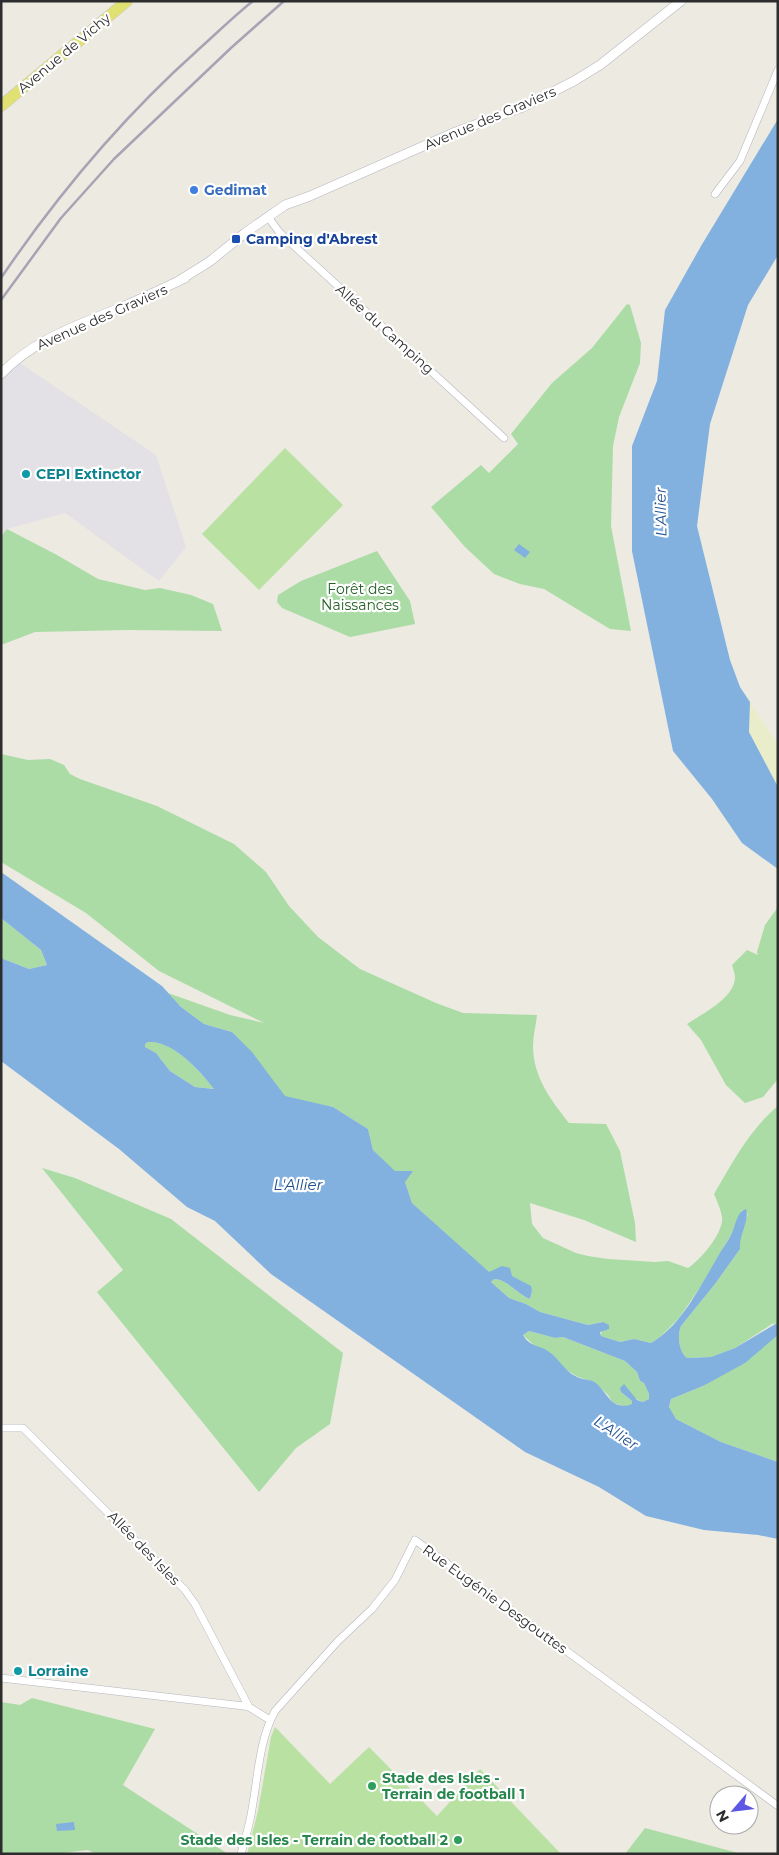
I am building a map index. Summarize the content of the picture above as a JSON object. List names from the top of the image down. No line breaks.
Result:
{"streets":{"main road":["Avenue de Vichy"],"street":["Avenue des Graviers","Allée du Camping","Allée des Isles","Rue Eugénie Desgouttes"]},"crossings":[["Avenue des Graviers","Allée du Camping"]],"water":["L'Allier"],"parks":["Forêt des Naissances"],"places":{"other":["Gedimat","CEPI Extinctor","Lorraine","Stade des Isles - Terrain de football 1","Stade des Isles - Terrain de football 2"],"transit":["Camping d'Abrest"]},"north":"bottom left"}
